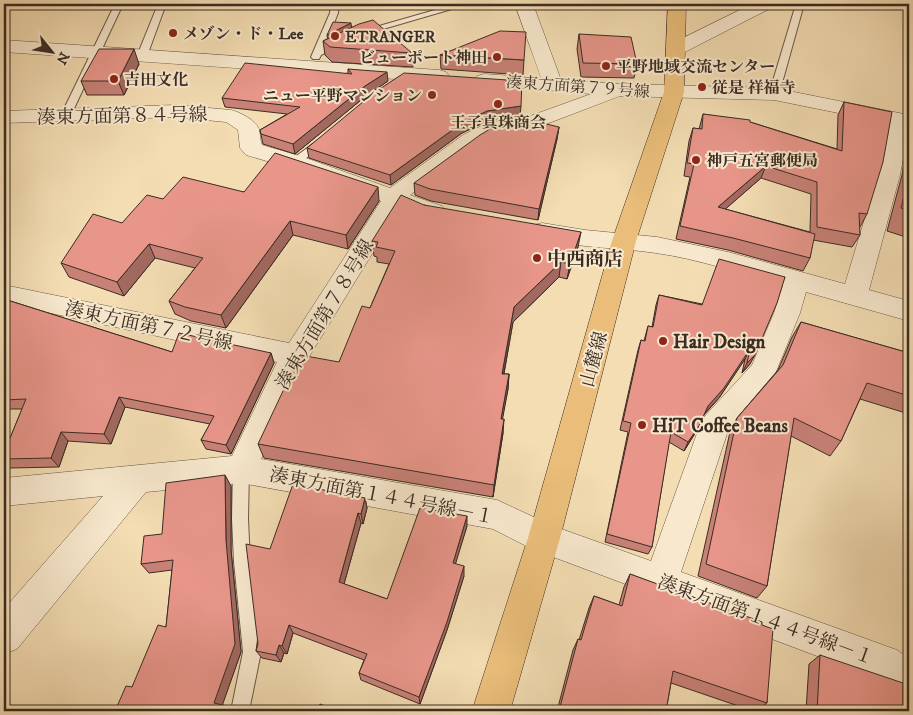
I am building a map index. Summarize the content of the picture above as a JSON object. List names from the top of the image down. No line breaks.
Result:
{"streets":{"main road":["山麓線"],"street":["湊東方面第７９号線","湊東方面第８４号線","湊東方面第７８号線","湊東方面第７２号線","湊東方面第１４４号線－１"]},"crossings":[["湊東方面第７９号線","湊東方面第７８号線"],["湊東方面第７９号線","山麓線"],["湊東方面第８４号線","湊東方面第７８号線"],["湊東方面第７８号線","湊東方面第７２号線"],["湊東方面第７８号線","湊東方面第１４４号線－１"],["山麓線","湊東方面第１４４号線－１"]],"places":["メゾン・ド・Lee","ETRANGER","ビューポート神田","平野地域交流センター","吉田文化","従是 祥福寺","ニュー平野マンション","王子真珠商会","神戸五宮郵便局","中西商店","Hair Design","HiT Coffee Beans"],"north":"bottom right"}
